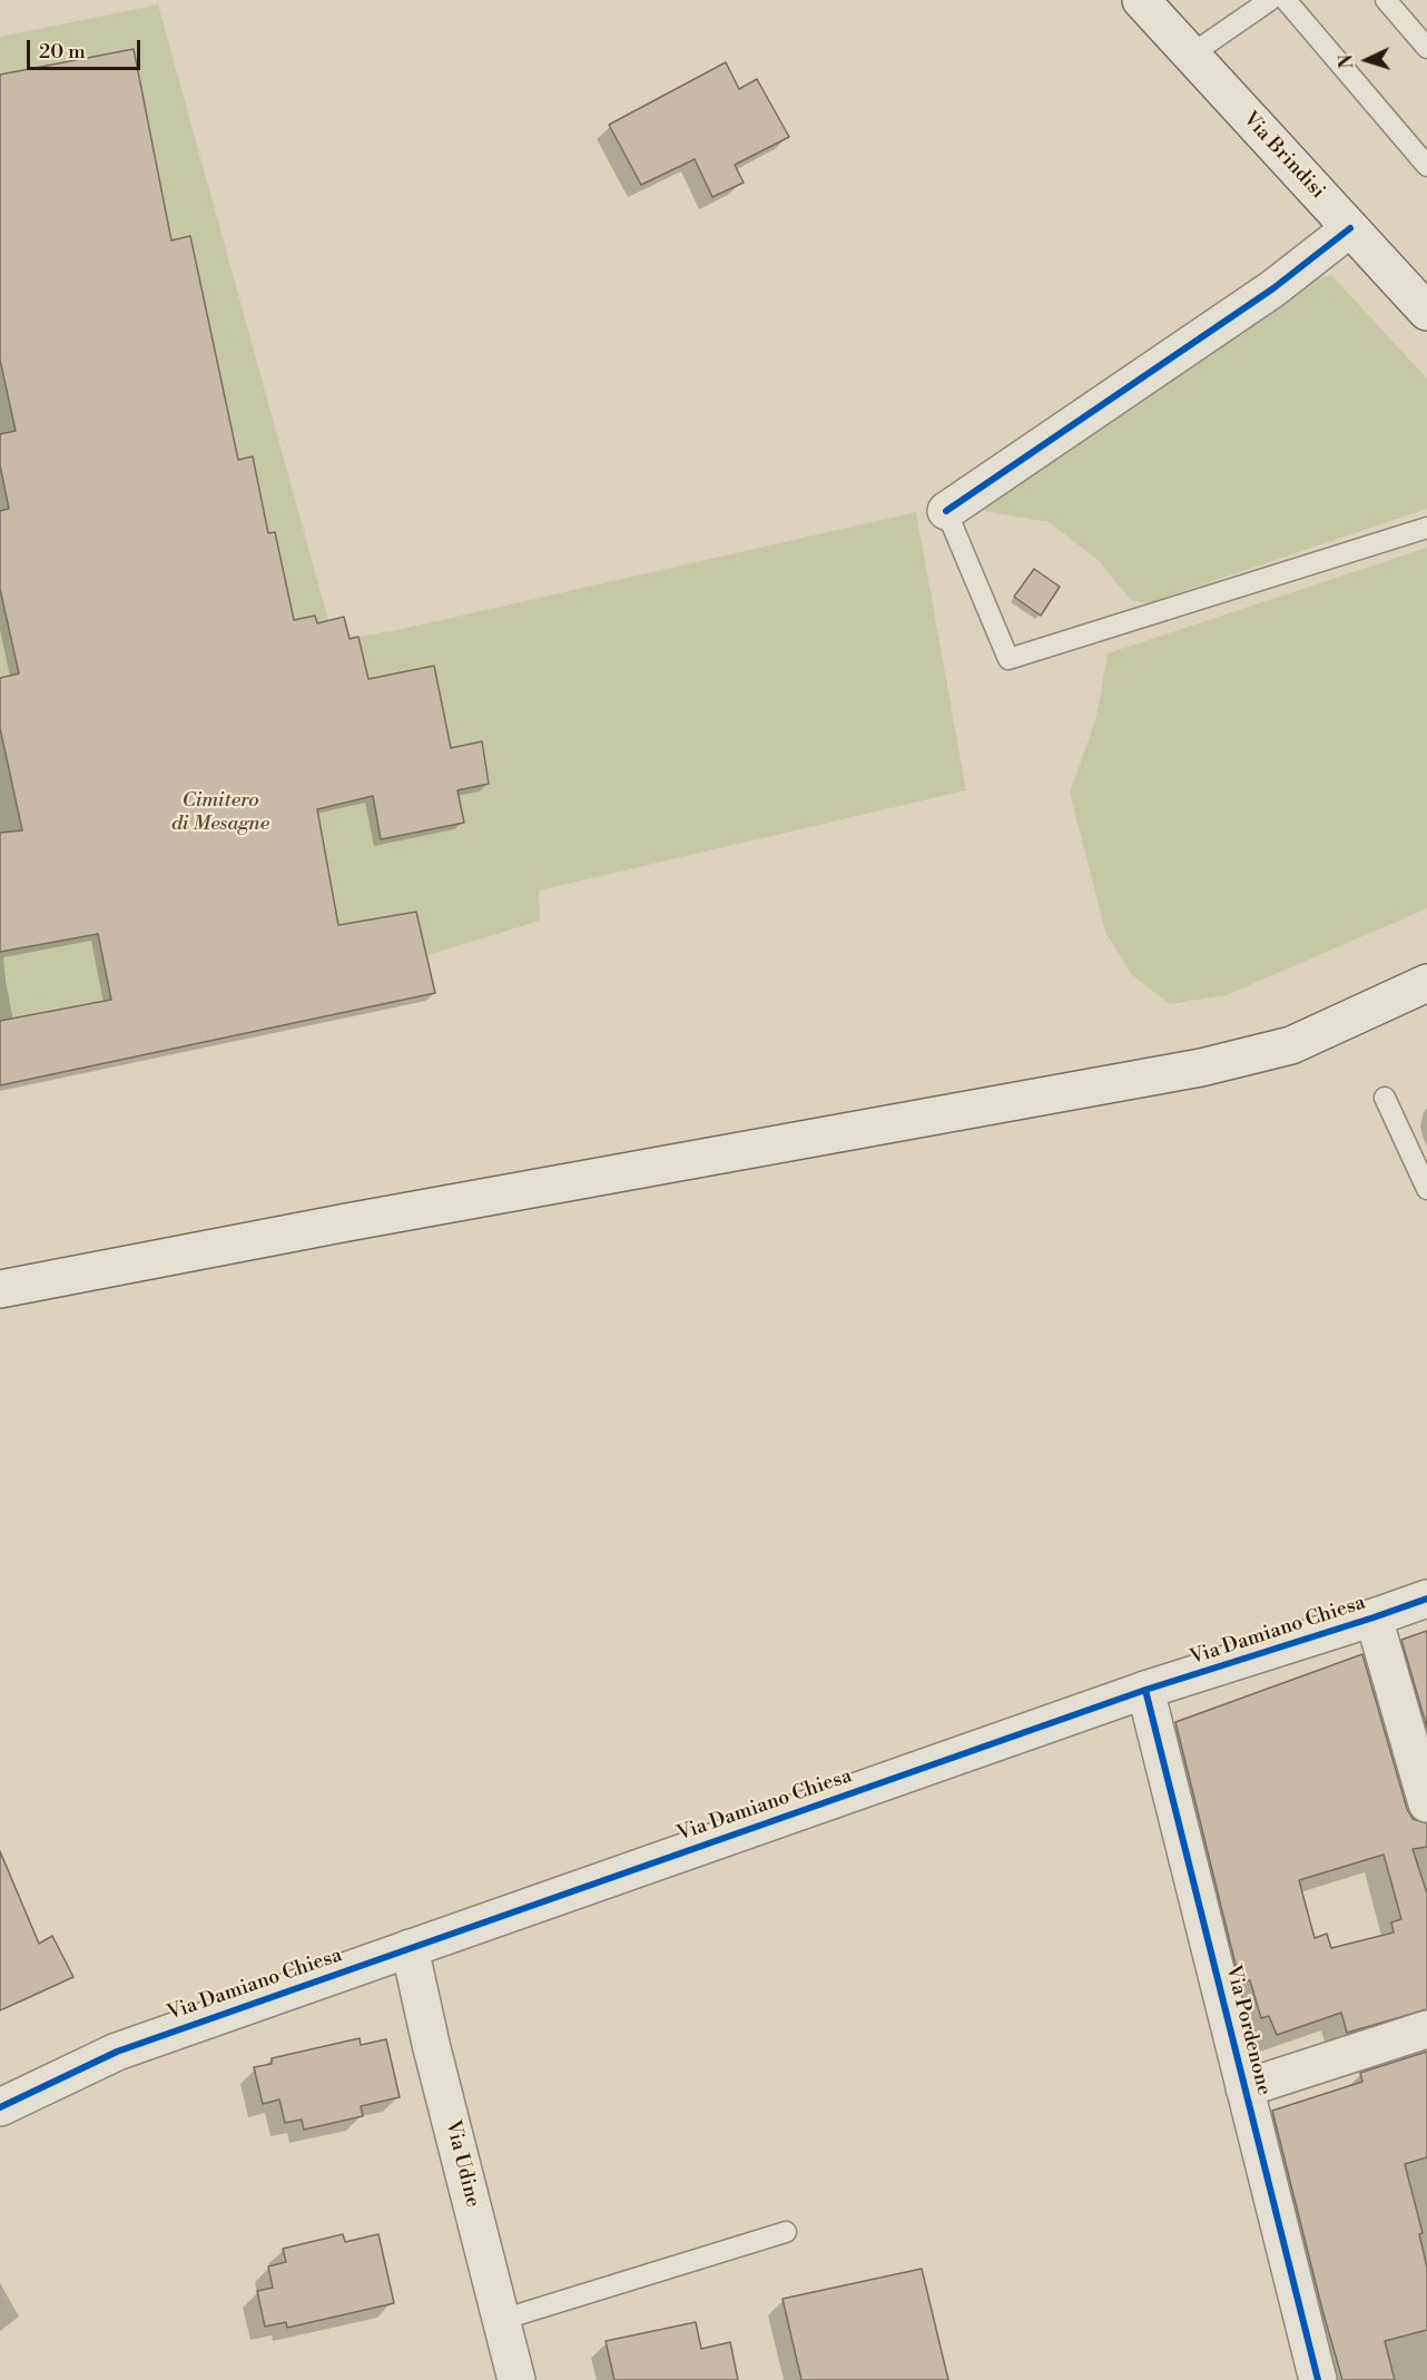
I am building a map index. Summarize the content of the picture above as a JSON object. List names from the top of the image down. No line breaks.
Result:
{"streets":{"street":["Via Brindisi","Via Damiano Chiesa","Via Pordenone","Via Udine"]},"crossings":[["Via Damiano Chiesa","Via Pordenone"],["Via Damiano Chiesa","Via Udine"]],"parks":["Cimitero di Mesagne"],"scale_bar":"20 m","north":"left"}
